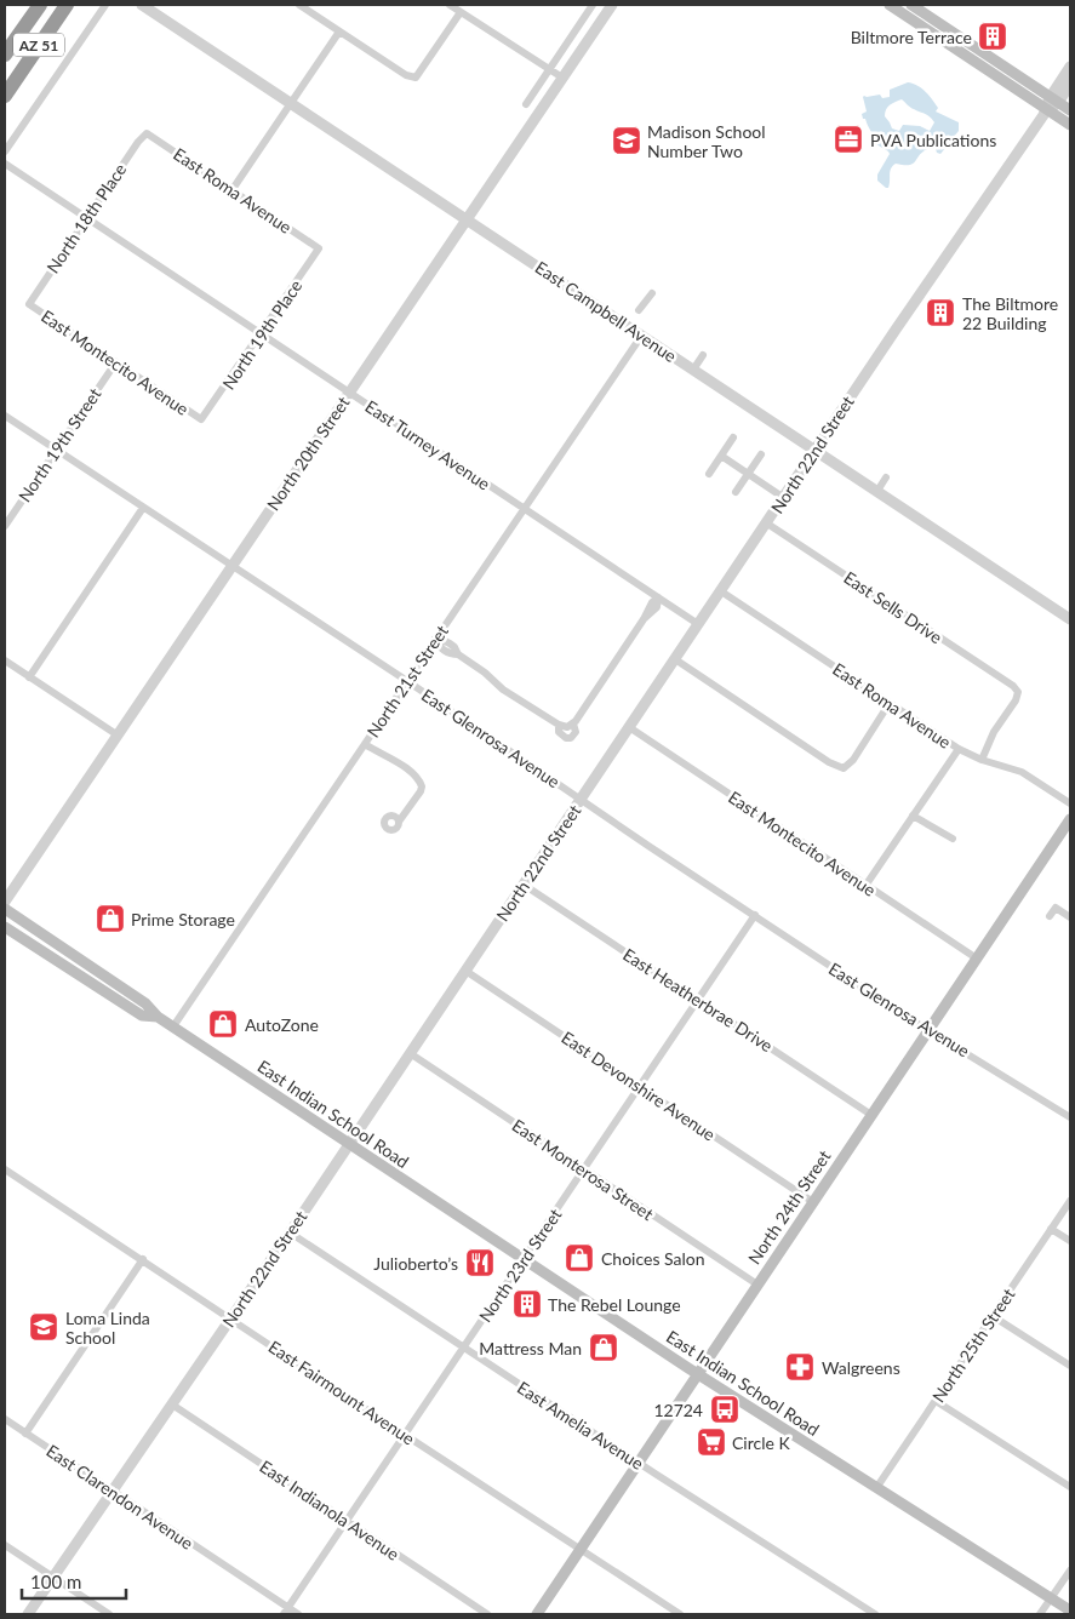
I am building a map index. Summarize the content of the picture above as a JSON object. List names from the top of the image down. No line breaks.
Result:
{"streets":{"highway":["AZ 51"],"main road":["East Indian School Road","North 24th Street"],"street":["East Roma Avenue","North 18th Place","East Campbell Avenue","North 19th Place","East Montecito Avenue","North 19th Street","East Turney Avenue","North 20th Street","North 22nd Street","East Sells Drive","North 21st Street","East Glenrosa Avenue","East Heatherbrae Drive","East Devonshire Avenue","East Monterosa Street","North 23rd Street","North 25th Street","East Fairmount Avenue","East Amelia Avenue","East Clarendon Avenue","East Indianola Avenue"]},"crossings":[["East Roma Avenue","North 18th Place"],["East Roma Avenue","North 19th Place"],["East Roma Avenue","North 22nd Street"],["East Roma Avenue","East Sells Drive"],["North 18th Place","East Montecito Avenue"],["North 18th Place","East Turney Avenue"],["East Campbell Avenue","North 20th Street"],["East Campbell Avenue","North 22nd Street"],["East Campbell Avenue","North 21st Street"],["North 19th Place","East Montecito Avenue"],["North 19th Place","East Turney Avenue"],["East Montecito Avenue","North 19th Street"],["East Montecito Avenue","North 22nd Street"],["East Montecito Avenue","North 24th Street"],["North 19th Street","East Glenrosa Avenue"],["East Turney Avenue","North 20th Street"],["East Turney Avenue","North 22nd Street"],["East Turney Avenue","North 21st Street"],["North 20th Street","East Glenrosa Avenue"],["North 22nd Street","East Sells Drive"],["North 22nd Street","East Glenrosa Avenue"],["North 22nd Street","East Heatherbrae Drive"],["North 22nd Street","East Devonshire Avenue"],["North 22nd Street","East Indian School Road"],["North 22nd Street","East Monterosa Street"],["North 22nd Street","East Fairmount Avenue"],["North 22nd Street","East Amelia Avenue"],["North 22nd Street","East Clarendon Avenue"],["North 22nd Street","East Indianola Avenue"],["North 21st Street","East Glenrosa Avenue"],["North 21st Street","East Indian School Road"],["East Glenrosa Avenue","North 24th Street"],["East Glenrosa Avenue","North 23rd Street"],["East Heatherbrae Drive","North 24th Street"],["East Heatherbrae Drive","North 23rd Street"],["East Devonshire Avenue","North 24th Street"],["East Devonshire Avenue","North 23rd Street"],["East Indian School Road","North 24th Street"],["East Indian School Road","North 23rd Street"],["East Indian School Road","North 25th Street"],["East Monterosa Street","North 24th Street"],["East Monterosa Street","North 23rd Street"],["North 24th Street","East Fairmount Avenue"],["North 24th Street","East Amelia Avenue"],["North 23rd Street","East Fairmount Avenue"],["North 23rd Street","East Amelia Avenue"],["North 23rd Street","East Clarendon Avenue"],["North 23rd Street","East Indianola Avenue"]],"places":{"building":["Biltmore Terrace","The Biltmore 22 Building","The Rebel Lounge"],"office":["PVA Publications"],"school or university":["Madison School Number Two","Loma Linda School"],"shop":["Prime Storage","AutoZone","Choices Salon","Mattress Man"],"restaurant":["Julioberto’s"],"pharmacy":["Walgreens"],"bus stop":["12724"],"supermarket":["Circle K"]},"scale_bar":"100 m"}
